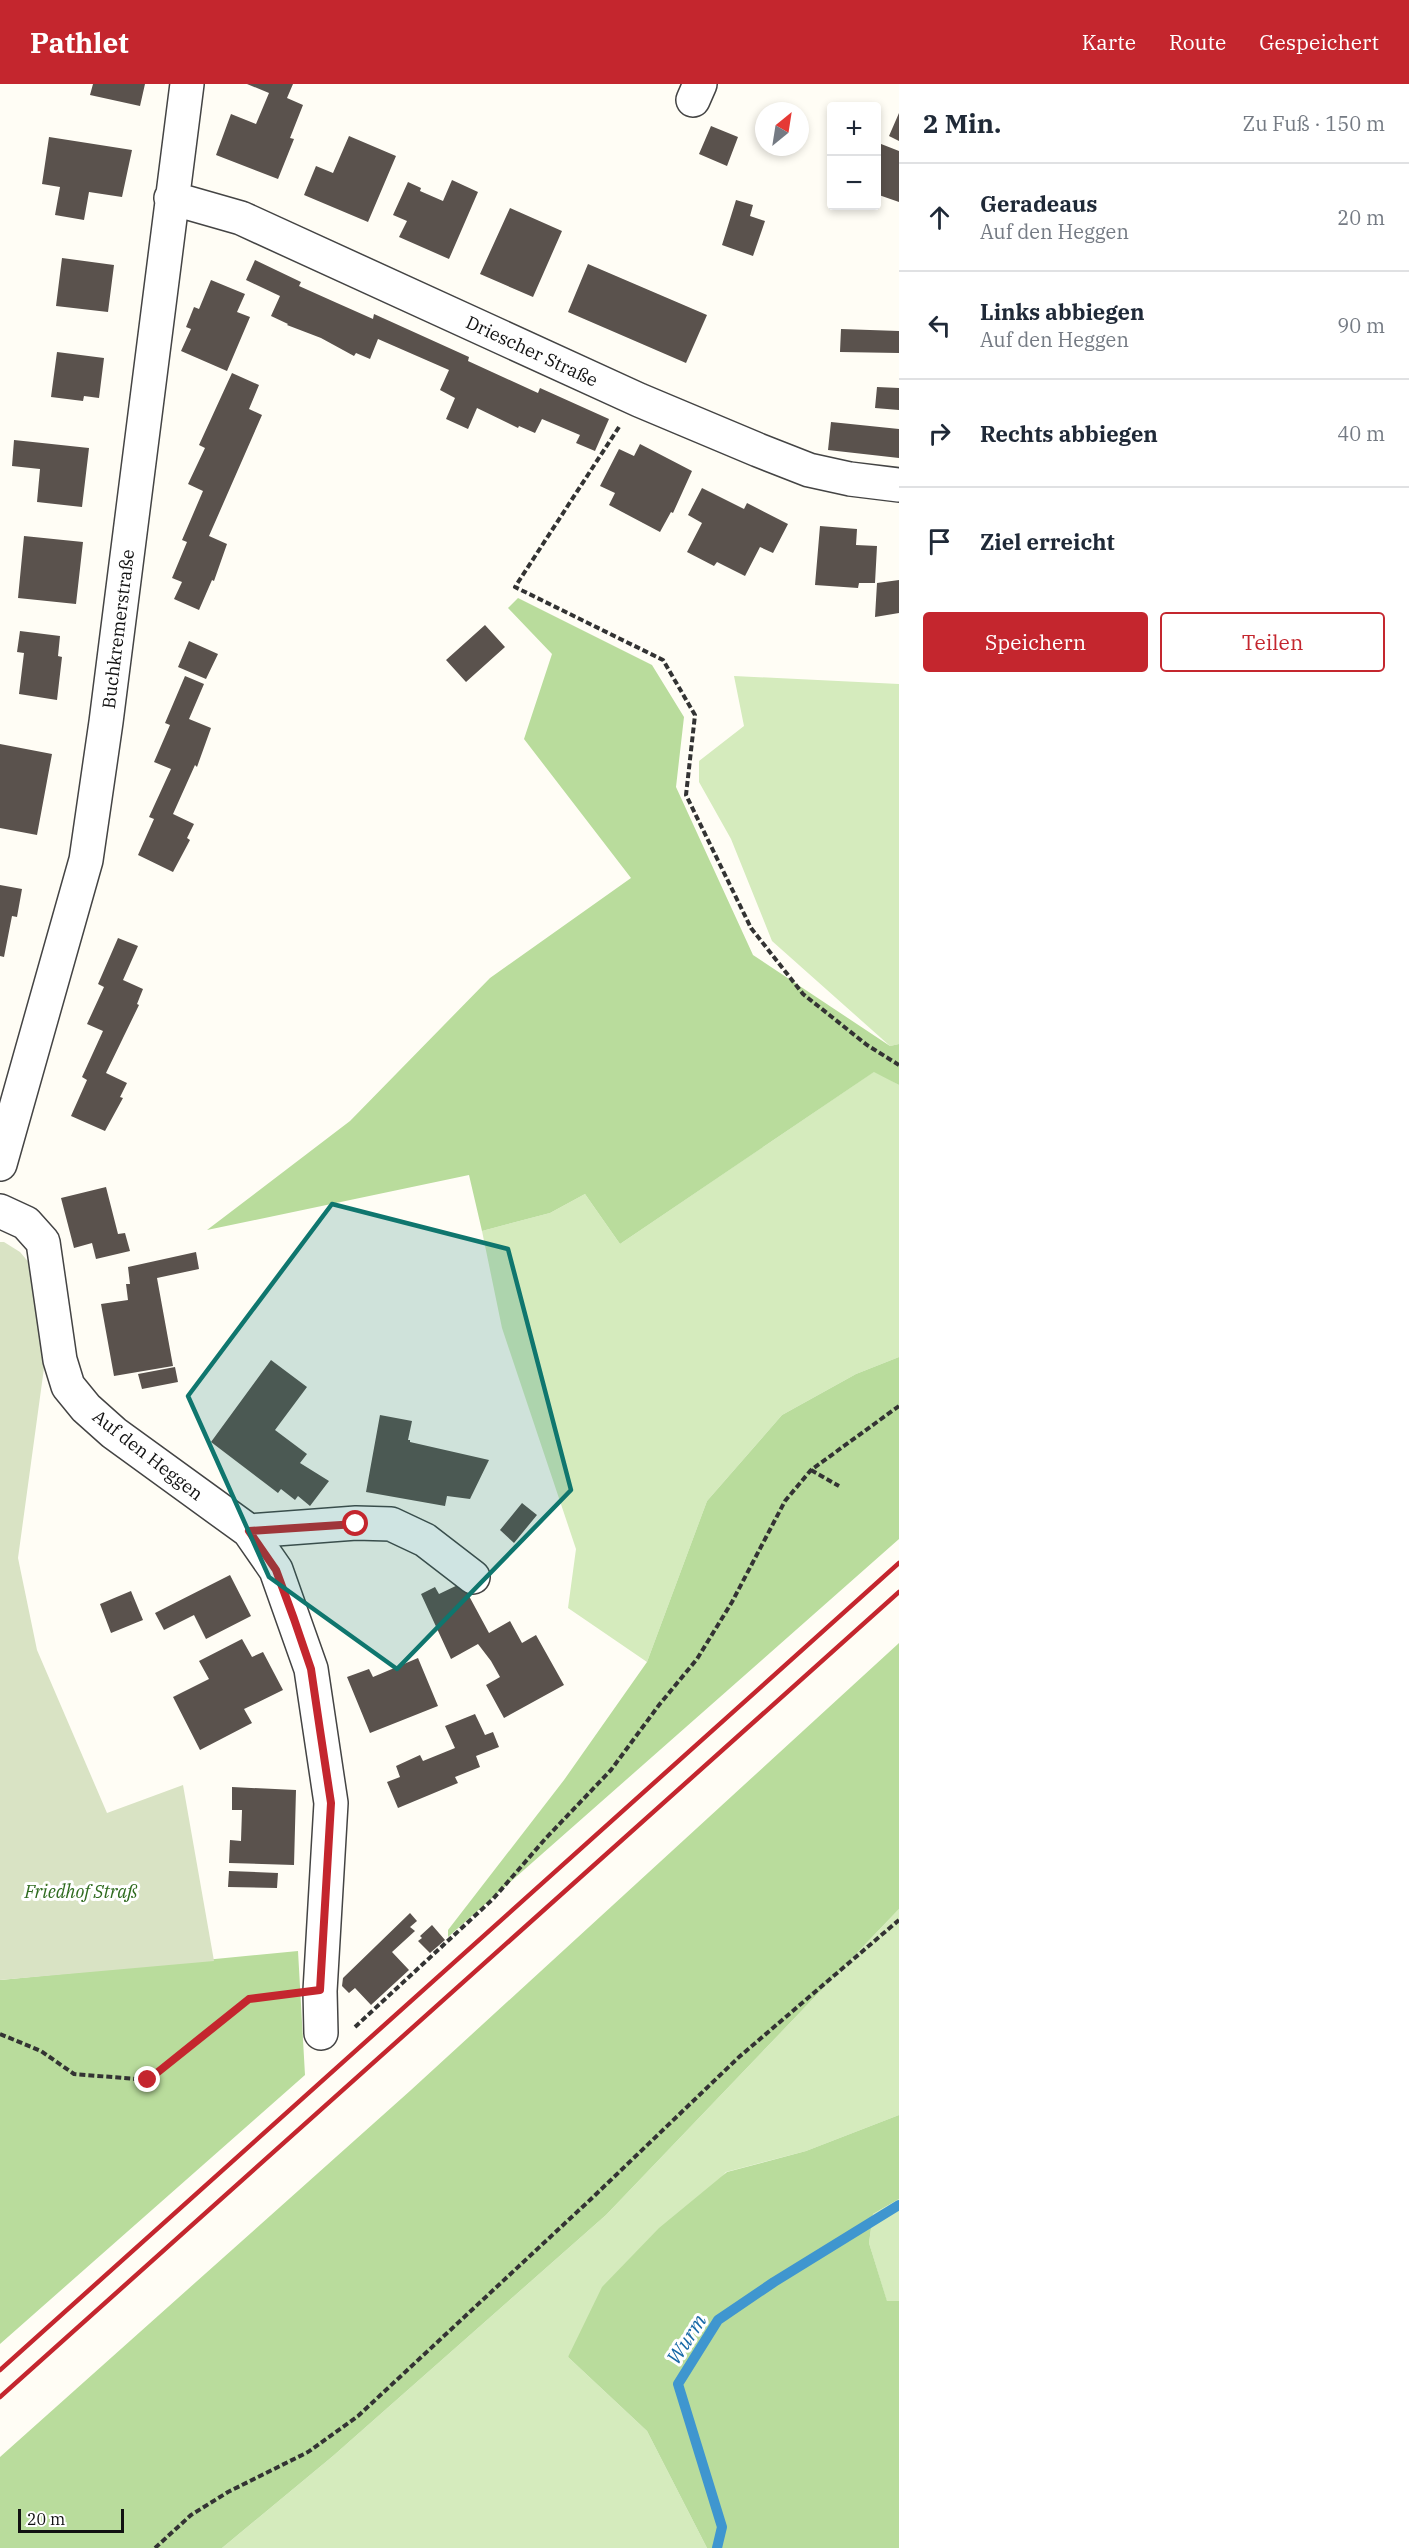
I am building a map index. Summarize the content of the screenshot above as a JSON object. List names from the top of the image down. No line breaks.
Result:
{"streets":{"street":["Driescher Straße","Buchkremerstraße","Auf den Heggen"]},"crossings":[["Driescher Straße","Buchkremerstraße"]],"water":["Wurm"],"parks":["Friedhof Straß"],"scale_bar":"20 m","north":"top right","page":{"header":"Pathlet","nav":["Karte","Route","Gespeichert"],"heading":["2 Min.","Zu Fuß · 150 m"],"map_buttons":["+","−"],"list":[["Geradeaus","Auf den Heggen","20 m"],["Links abbiegen","Auf den Heggen","90 m"],["Rechts abbiegen","40 m"],"Ziel erreicht"],"buttons":["Speichern","Teilen"],"scale":"20 m"}}
